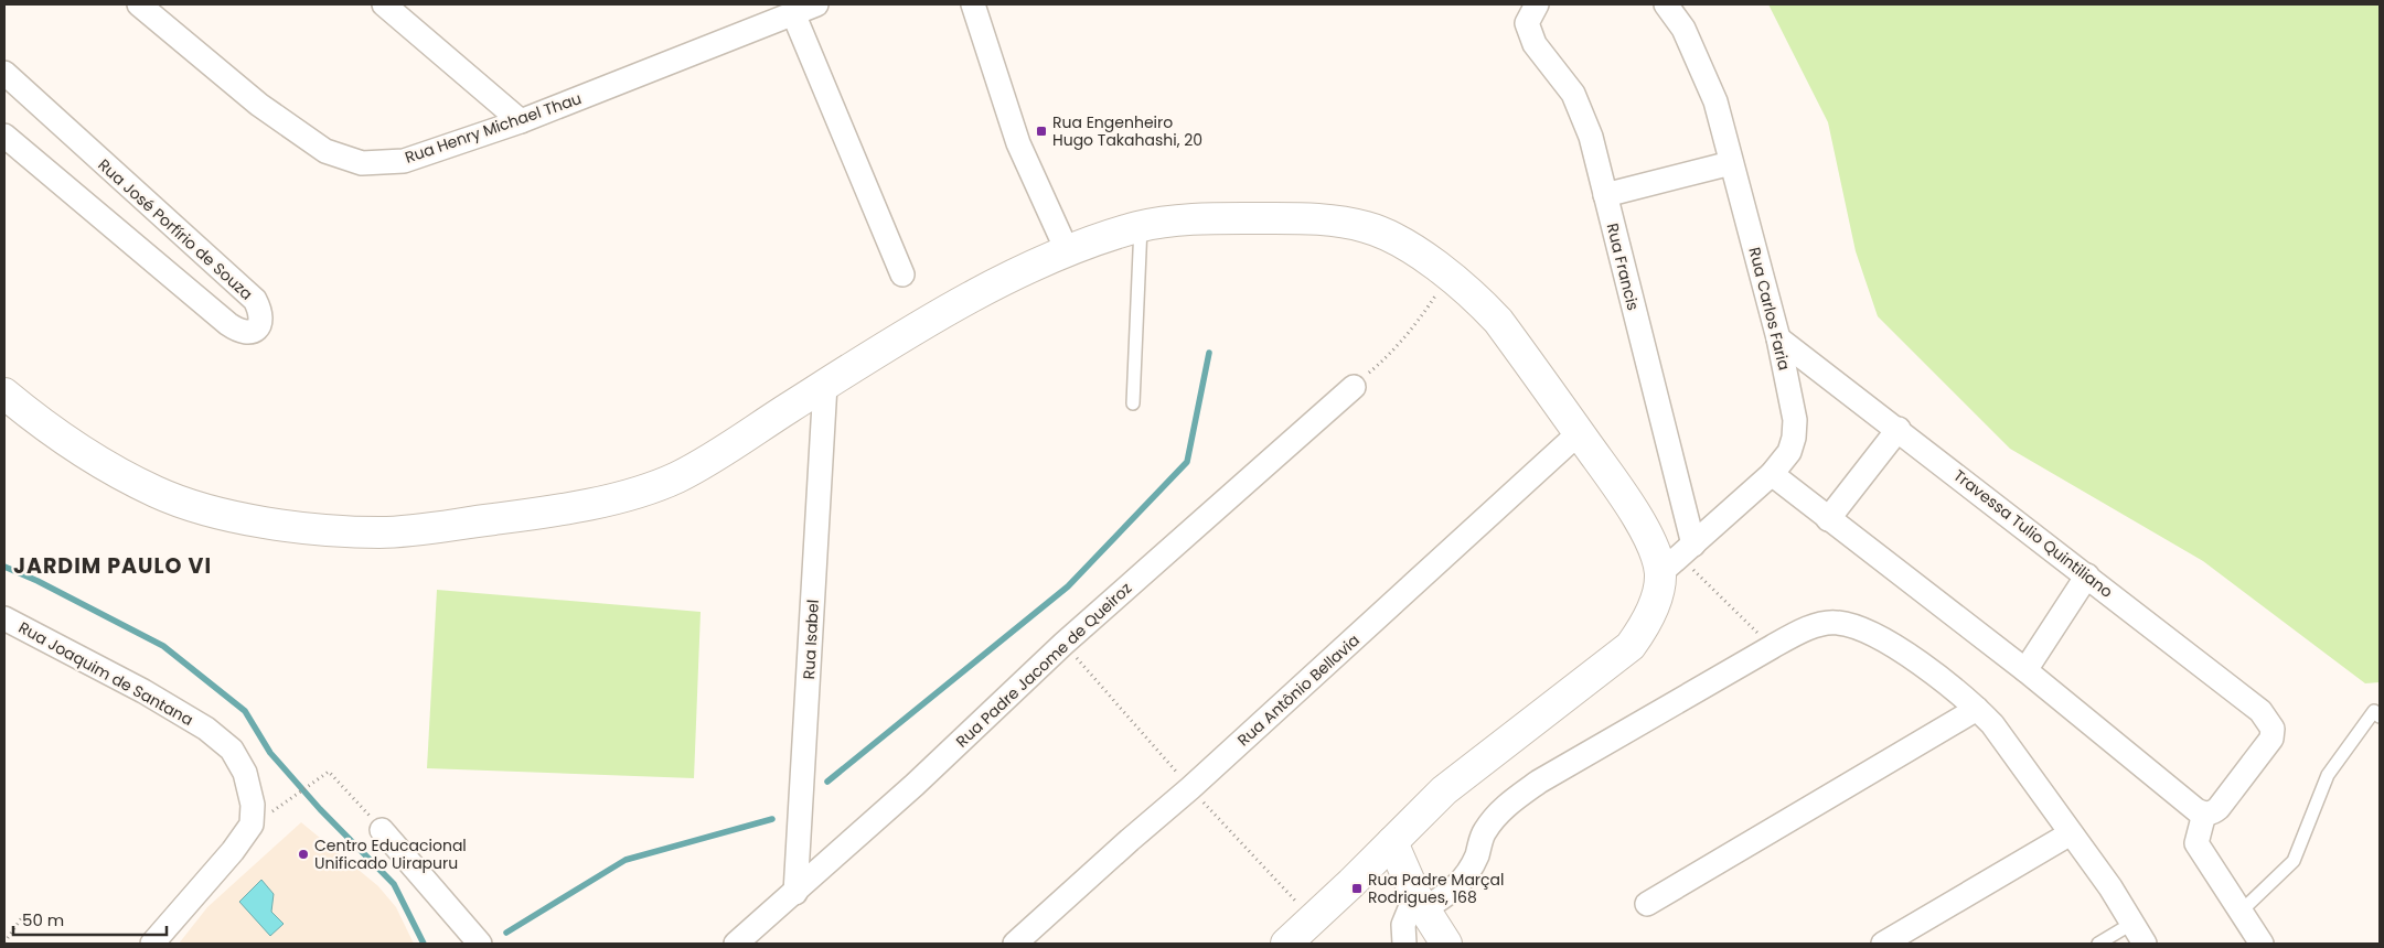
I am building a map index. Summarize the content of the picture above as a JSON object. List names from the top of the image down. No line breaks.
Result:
{"streets":{"street":["Rua Henry Michael Thau","Rua José Porfírio de Souza","Rua Francis","Rua Carlos Faria","Travessa Tulio Quintiliano","Rua Isabel","Rua Padre Jacome de Queiroz","Rua Joaquim de Santana","Rua Antônio Bellavia"]},"crossings":[["Rua Francis","Rua Carlos Faria"],["Rua Carlos Faria","Travessa Tulio Quintiliano"],["Rua Isabel","Rua Padre Jacome de Queiroz"]],"districts":["JARDIM PAULO VI"],"places":{"transit":["Rua Engenheiro Hugo Takahashi, 20","Rua Padre Marçal Rodrigues, 168"],"other":["Centro Educacional Unificado Uirapuru"]},"scale_bar":"50 m"}
